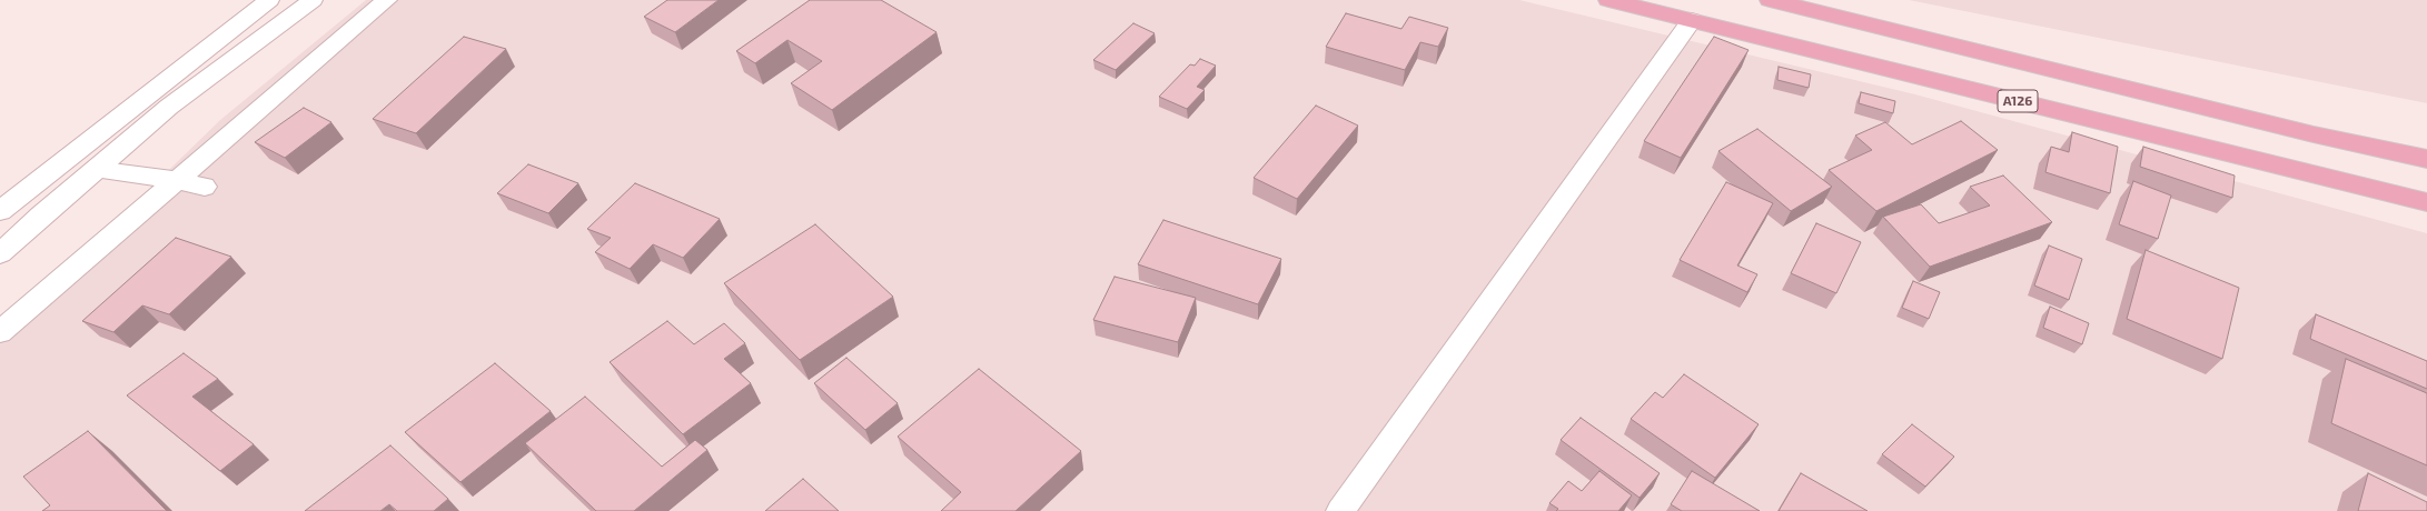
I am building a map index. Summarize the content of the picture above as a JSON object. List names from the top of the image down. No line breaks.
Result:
{"streets":{"highway":["A126"]}}
